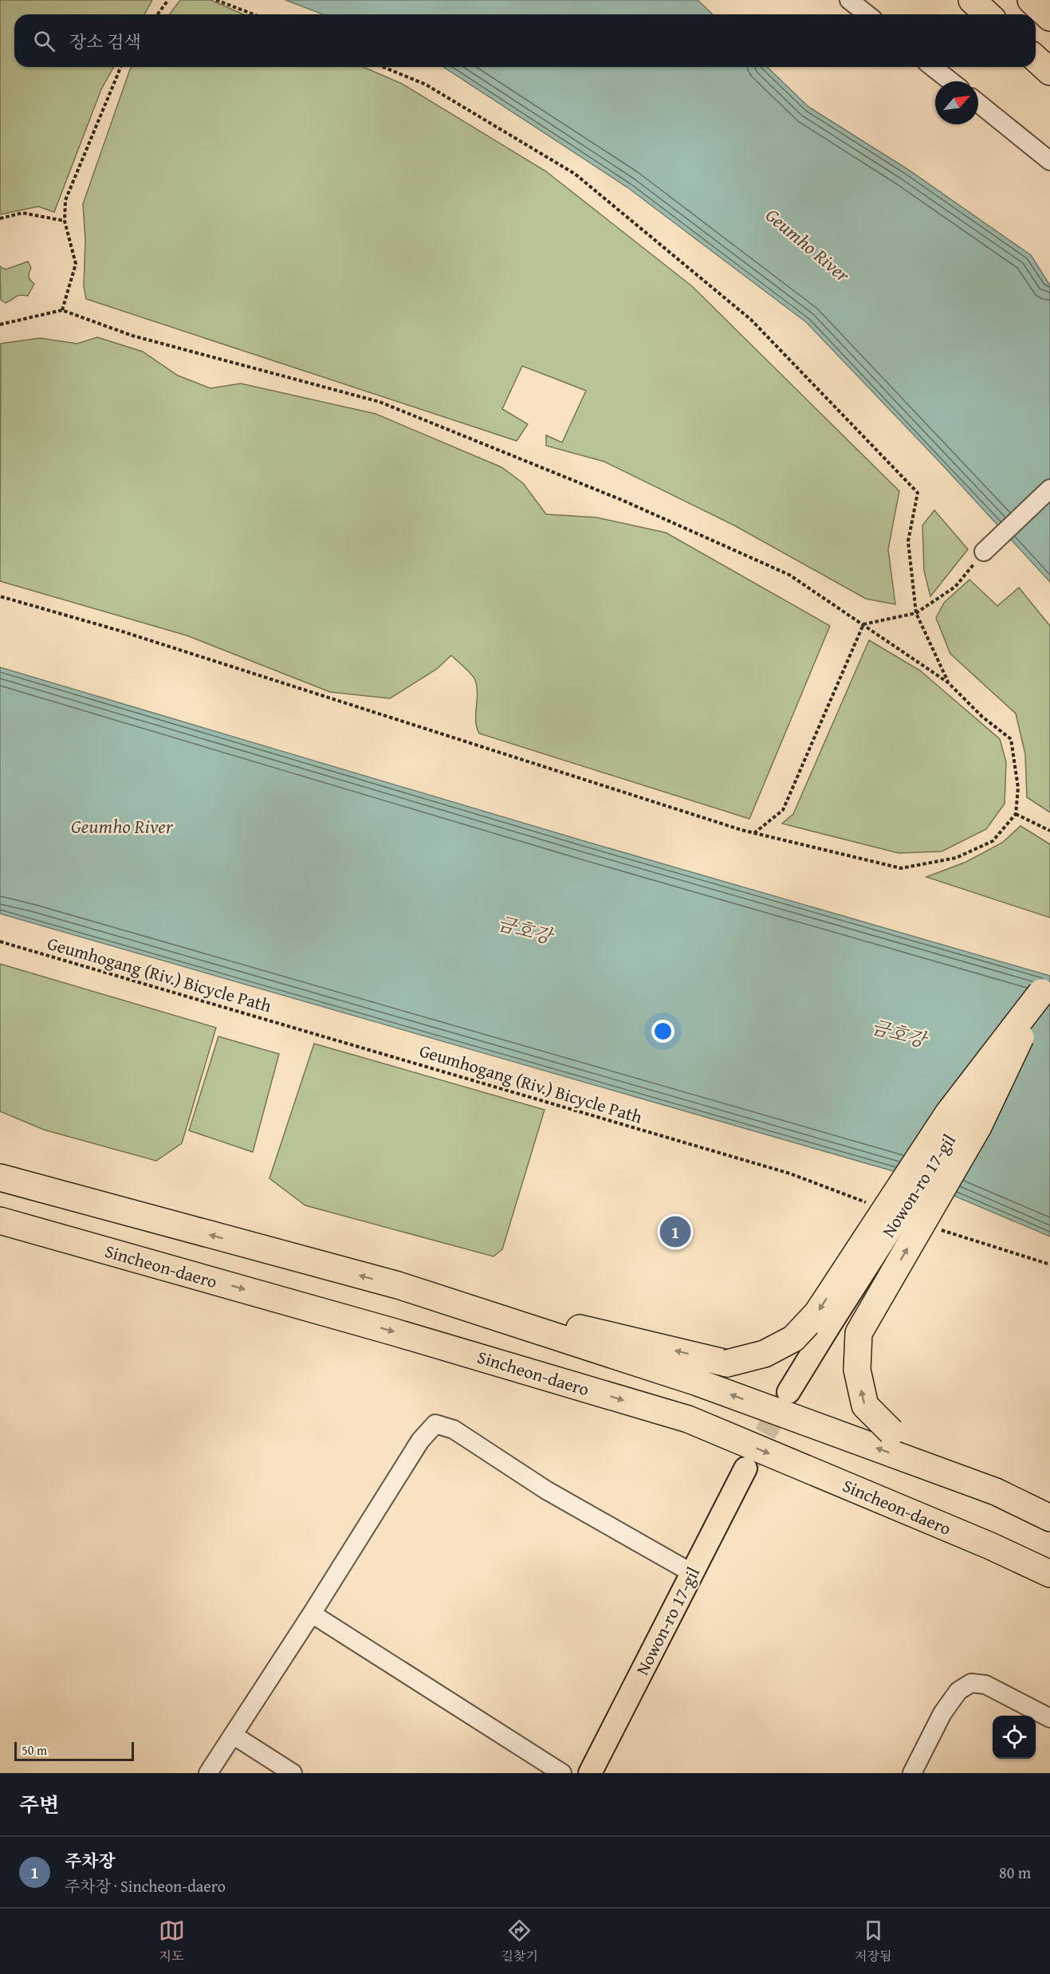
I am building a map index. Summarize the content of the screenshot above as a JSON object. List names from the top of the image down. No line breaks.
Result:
{"streets":{"highway":["Sincheon-daero"],"main road":["Nowon-ro 17-gil"],"path":["Geumhogang (Riv.) Bicycle Path"]},"water":["Geumho River","금호강"],"scale_bar":"50 m","north":"top right","page":{"search":"장소 검색","pins":"1","scale":"50 m","heading":"주변","list":[{"mark":"1","name":"주차장","note":"주차장 · Sincheon-daero","value":"80 m"}],"nav":["지도","길찾기","저장됨"]}}
